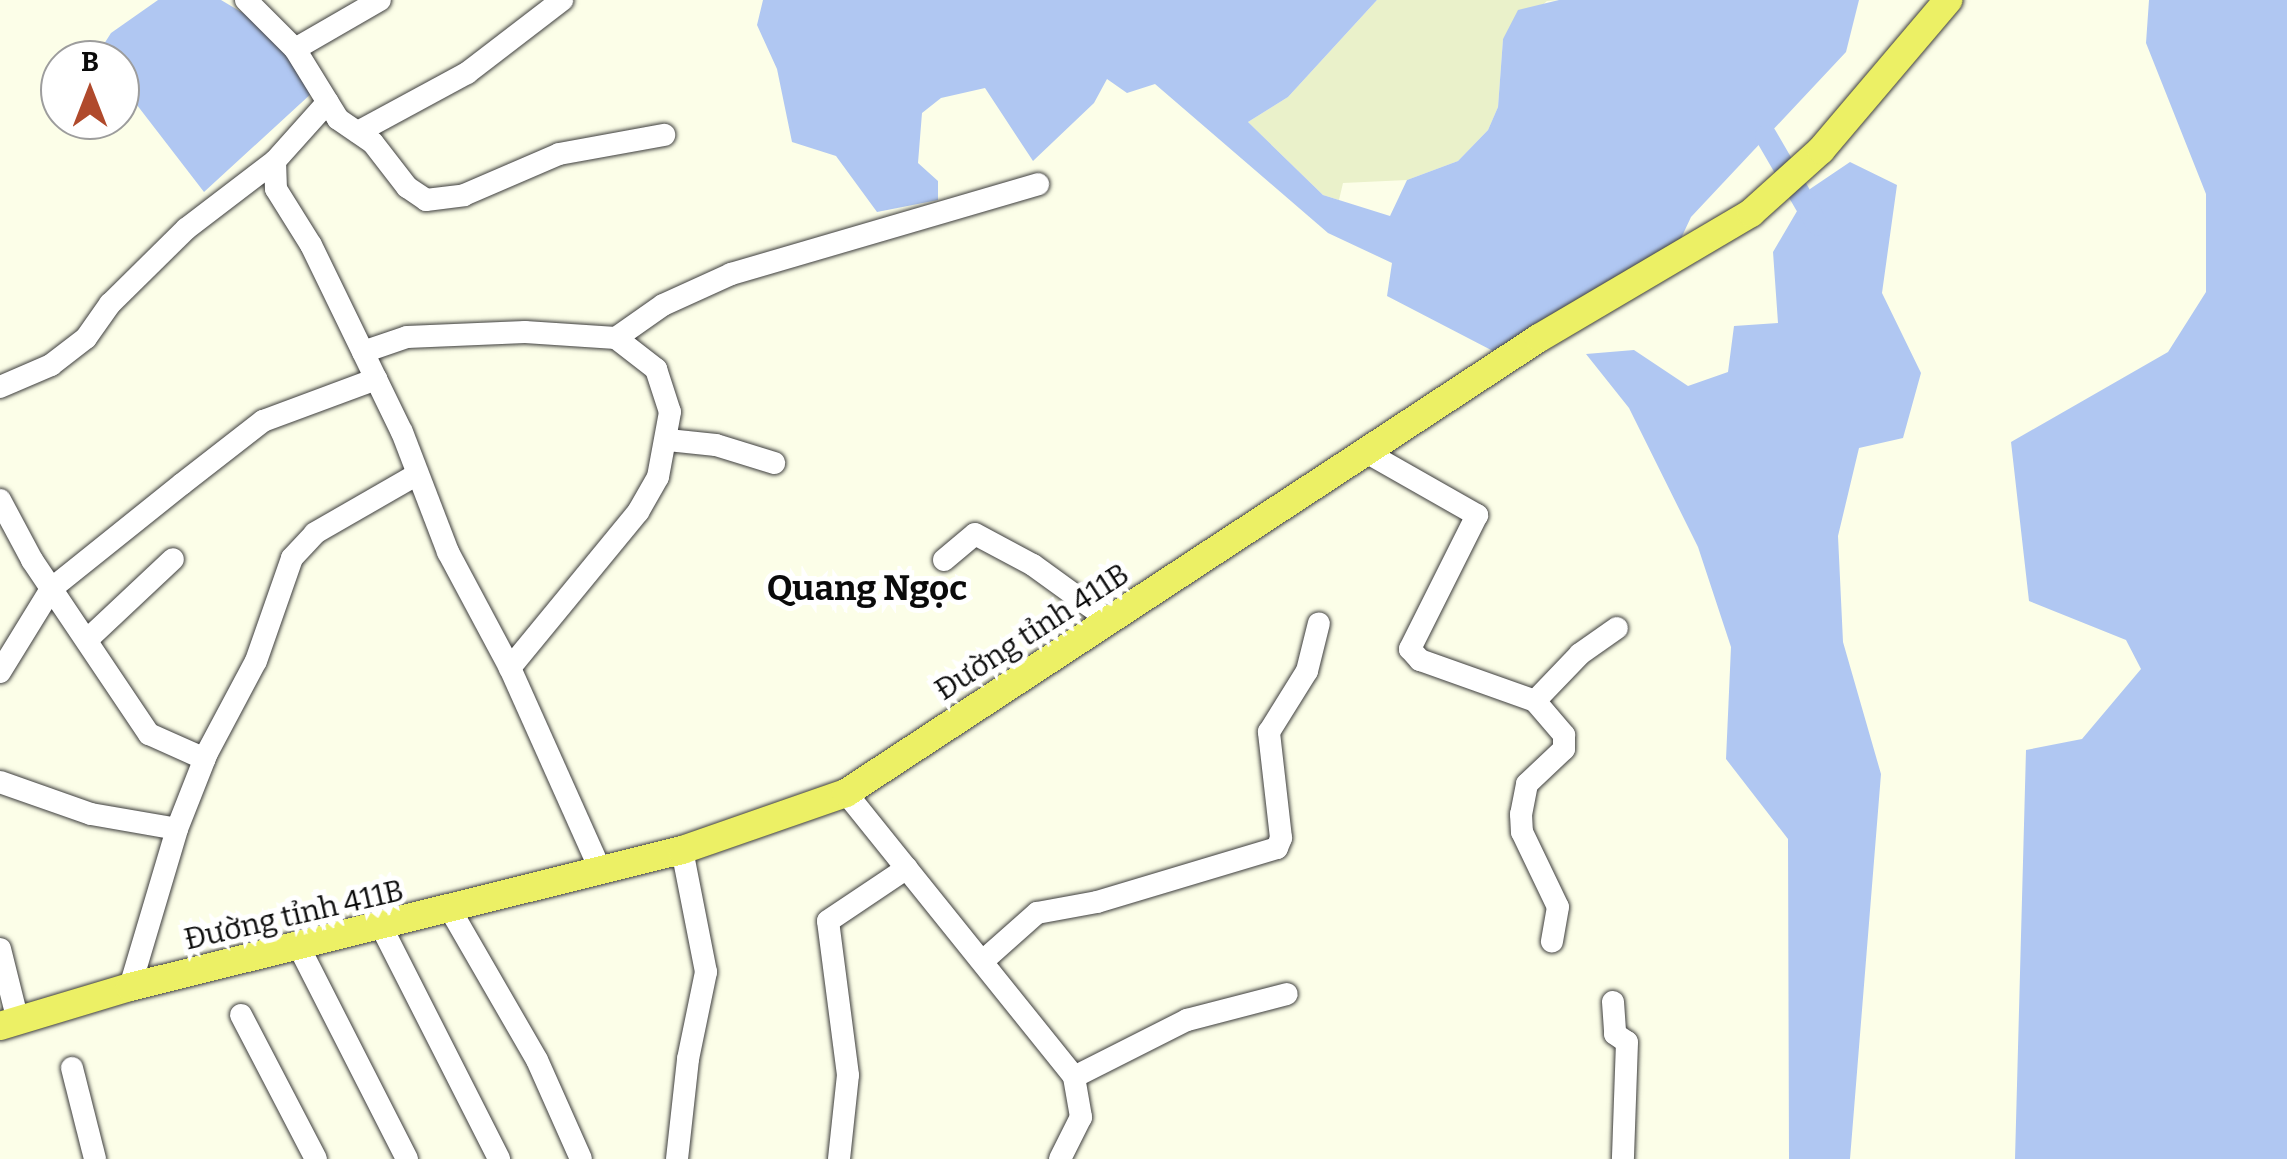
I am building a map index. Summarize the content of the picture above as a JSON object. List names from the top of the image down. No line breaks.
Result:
{"streets":{"main road":["Đường tỉnh 411B"]},"districts":["Quang Ngọc"],"north":"top"}
